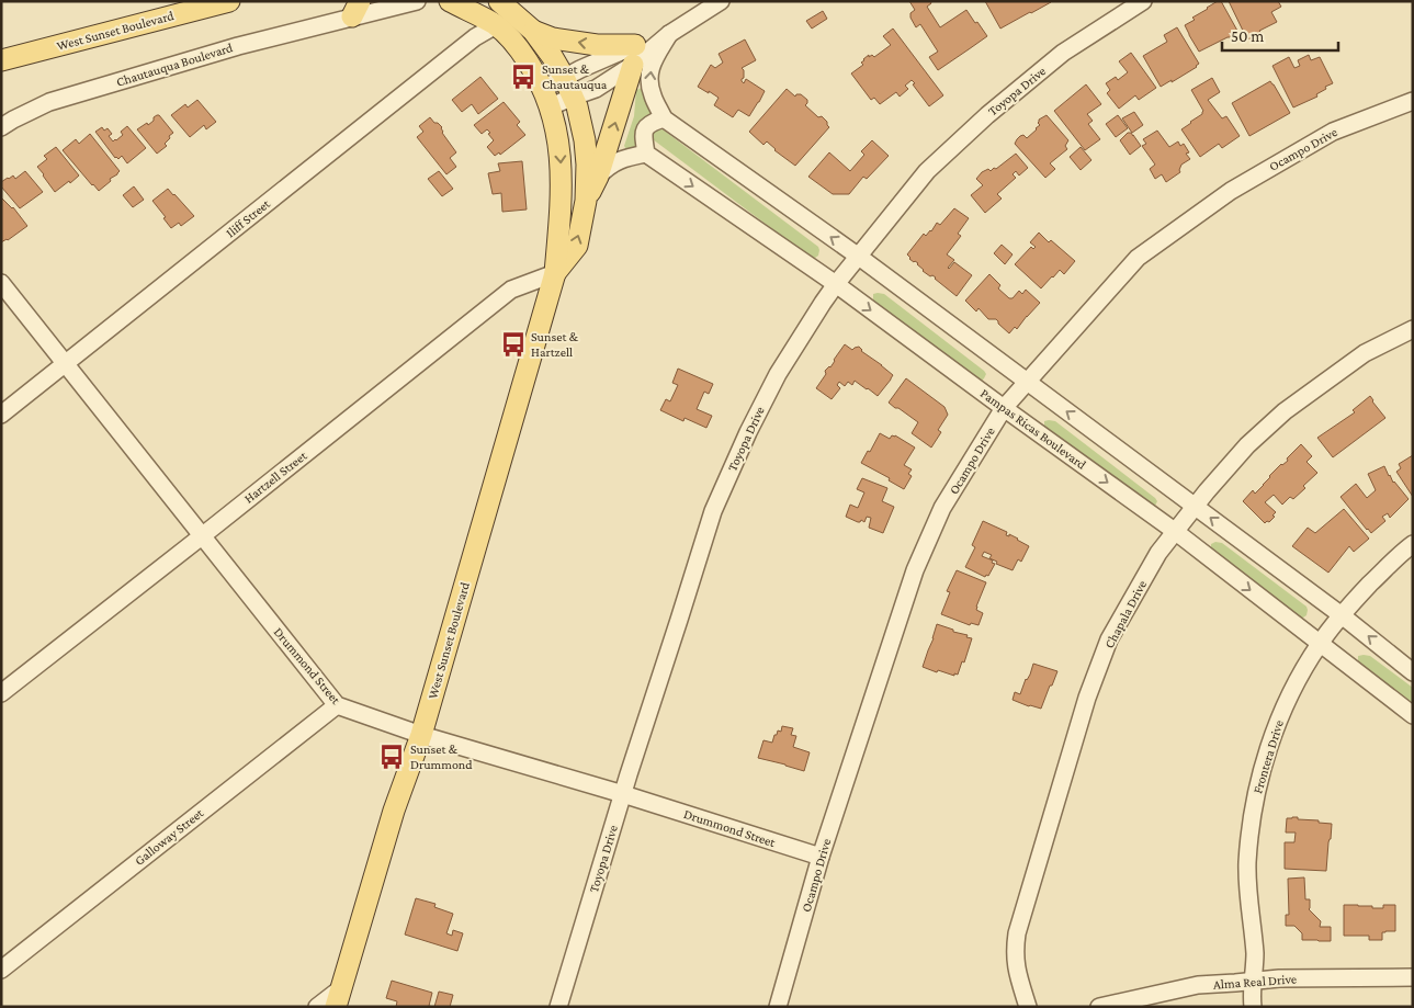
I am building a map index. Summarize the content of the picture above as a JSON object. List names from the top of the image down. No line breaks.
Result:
{"streets":{"main road":["West Sunset Boulevard"],"street":["Chautauqua Boulevard","Toyopa Drive","Ocampo Drive","Iliff Street","Pampas Ricas Boulevard","Hartzell Street","Chapala Drive","Drummond Street","Frontera Drive","Galloway Street","Alma Real Drive"]},"crossings":[["West Sunset Boulevard","Iliff Street"],["West Sunset Boulevard","Hartzell Street"],["West Sunset Boulevard","Drummond Street"],["Toyopa Drive","Pampas Ricas Boulevard"],["Toyopa Drive","Drummond Street"],["Ocampo Drive","Pampas Ricas Boulevard"],["Ocampo Drive","Drummond Street"],["Iliff Street","Drummond Street"],["Pampas Ricas Boulevard","Chapala Drive"],["Pampas Ricas Boulevard","Frontera Drive"],["Hartzell Street","Drummond Street"],["Drummond Street","Galloway Street"],["Frontera Drive","Alma Real Drive"]],"places":{"bus stop":["Sunset & Chautauqua","Sunset & Hartzell","Sunset & Drummond"]},"scale_bar":"50 m"}
